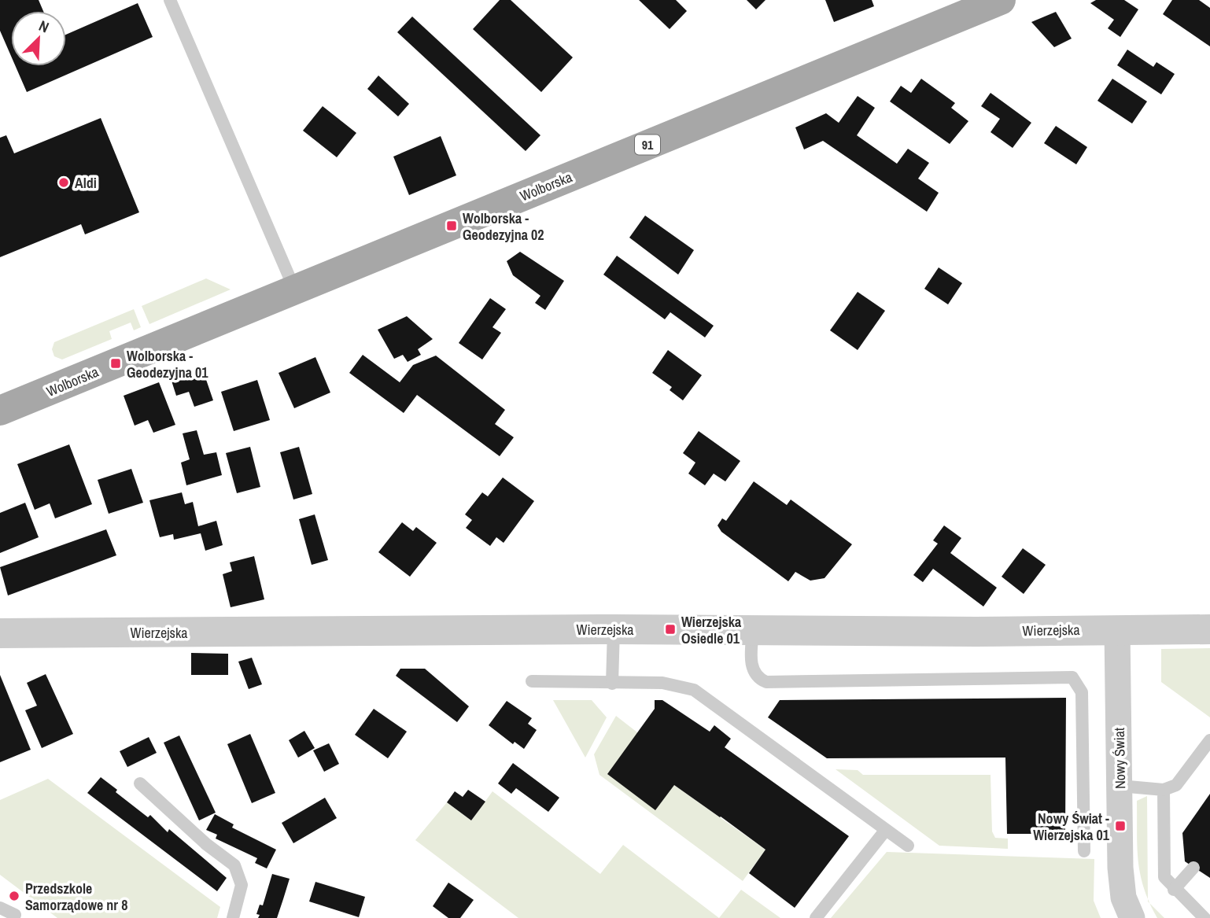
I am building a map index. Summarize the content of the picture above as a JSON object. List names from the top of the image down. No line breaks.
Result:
{"streets":{"main road":["91","Wolborska"],"street":["Wierzejska","Nowy Świat"]},"crossings":[["Wierzejska","Nowy Świat"]],"places":{"other":["Aldi","Przedszkole Samorządowe nr 8"],"transit":["Wolborska - Geodezyjna 02","Wolborska - Geodezyjna 01","Wierzejska Osiedle 01","Nowy Świat - Wierzejska 01"]},"north":"top right"}
